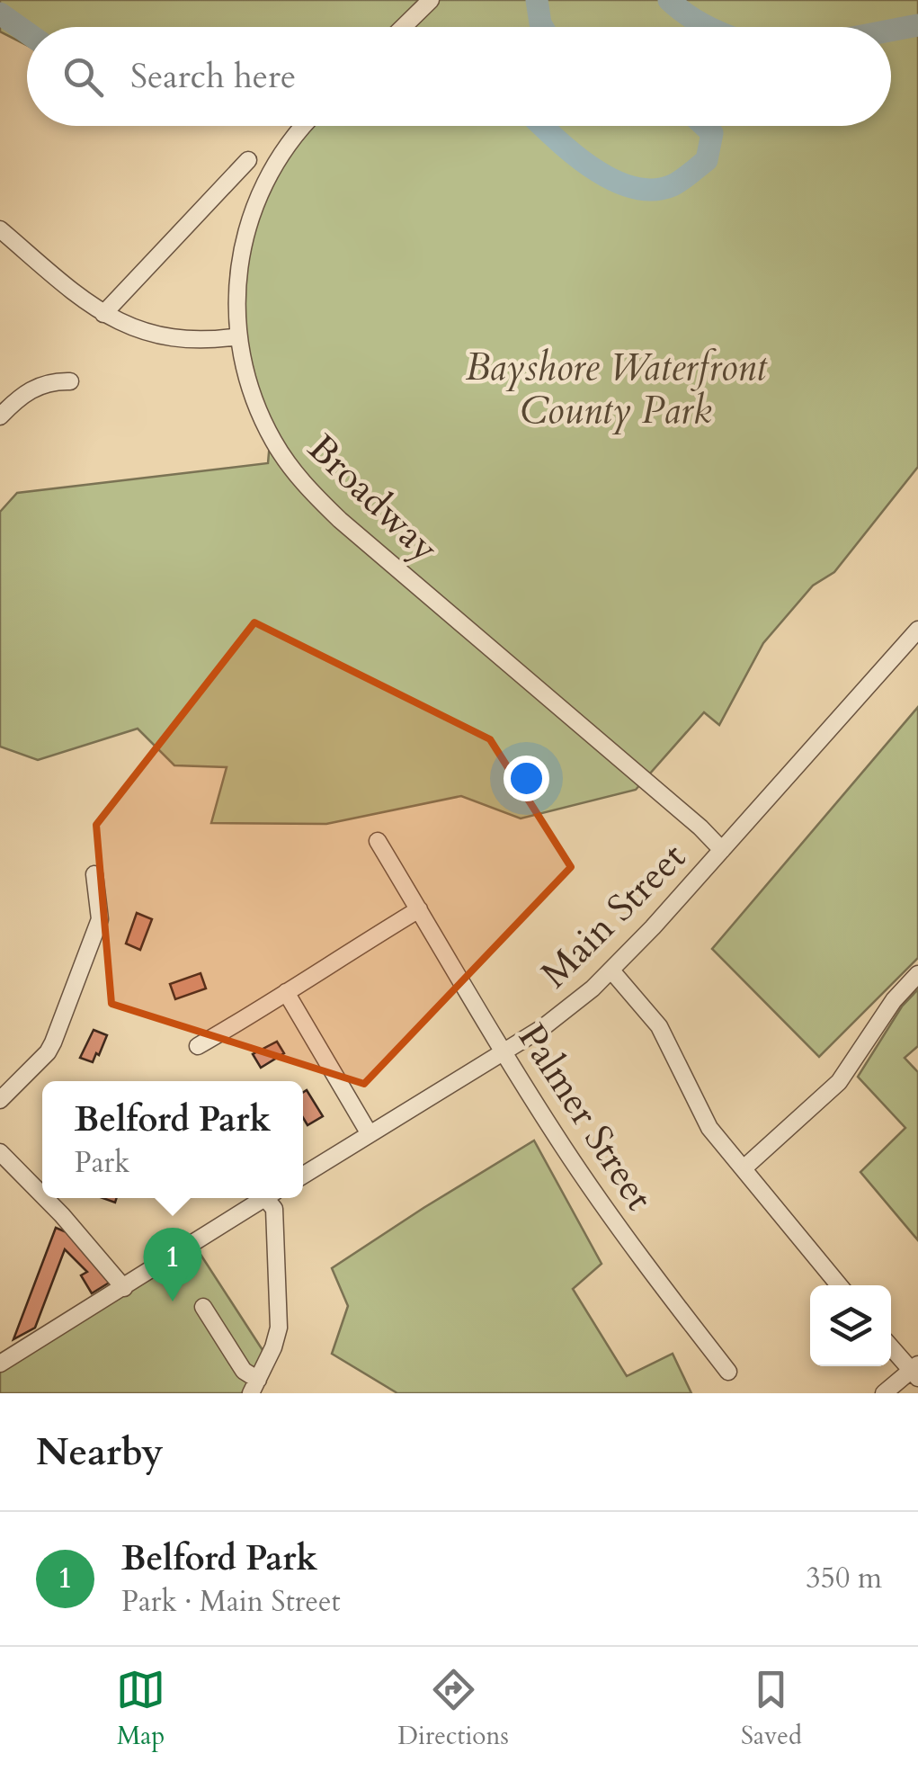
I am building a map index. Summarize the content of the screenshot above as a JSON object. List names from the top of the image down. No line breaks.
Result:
{"streets":{"street":["Broadway","Main Street","Palmer Street"]},"crossings":[["Broadway","Main Street"],["Main Street","Palmer Street"]],"parks":["Bayshore Waterfront County Park"],"page":{"search":"Search here","popup":["Belford Park","Park"],"pins":"1","heading":"Nearby","list":[{"mark":"1","name":"Belford Park","note":"Park · Main Street","value":"350 m"}],"nav":["Map","Directions","Saved"]}}
